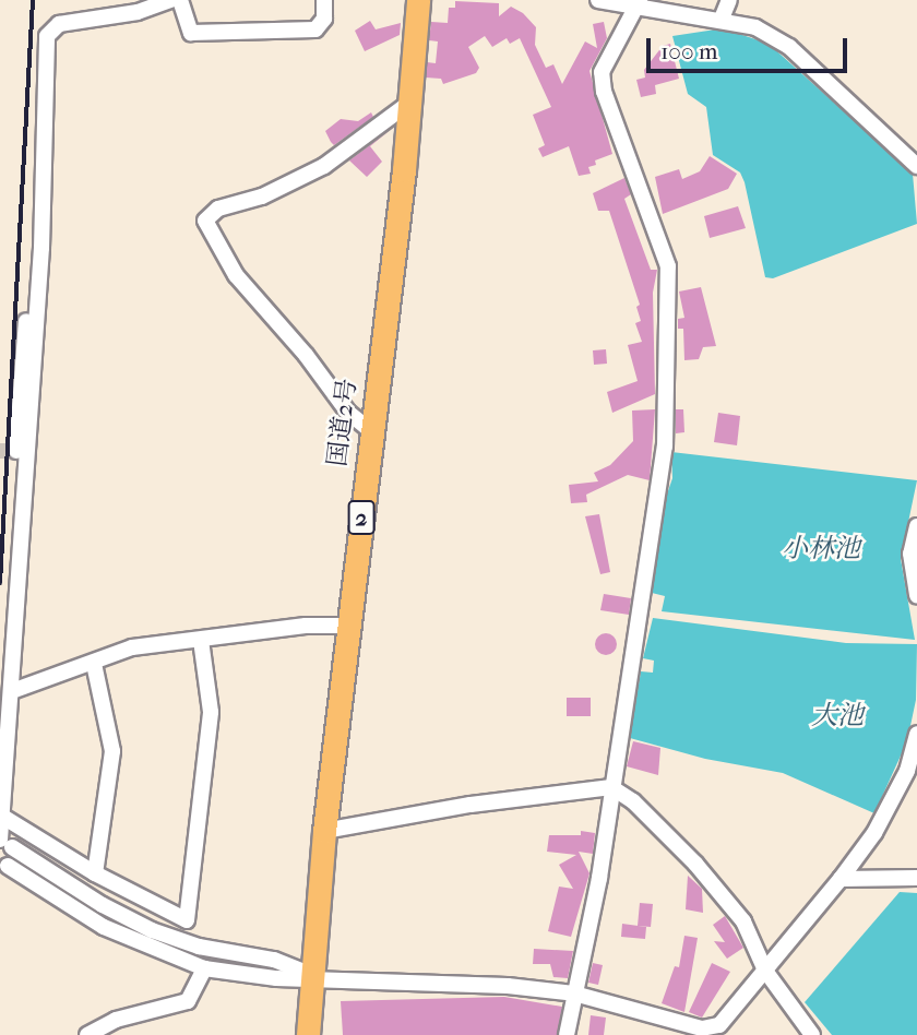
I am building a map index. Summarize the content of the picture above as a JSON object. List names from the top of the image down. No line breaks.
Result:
{"streets":{"highway":["国道2号","2"]},"water":["小林池","大池"],"scale_bar":"100 m"}
